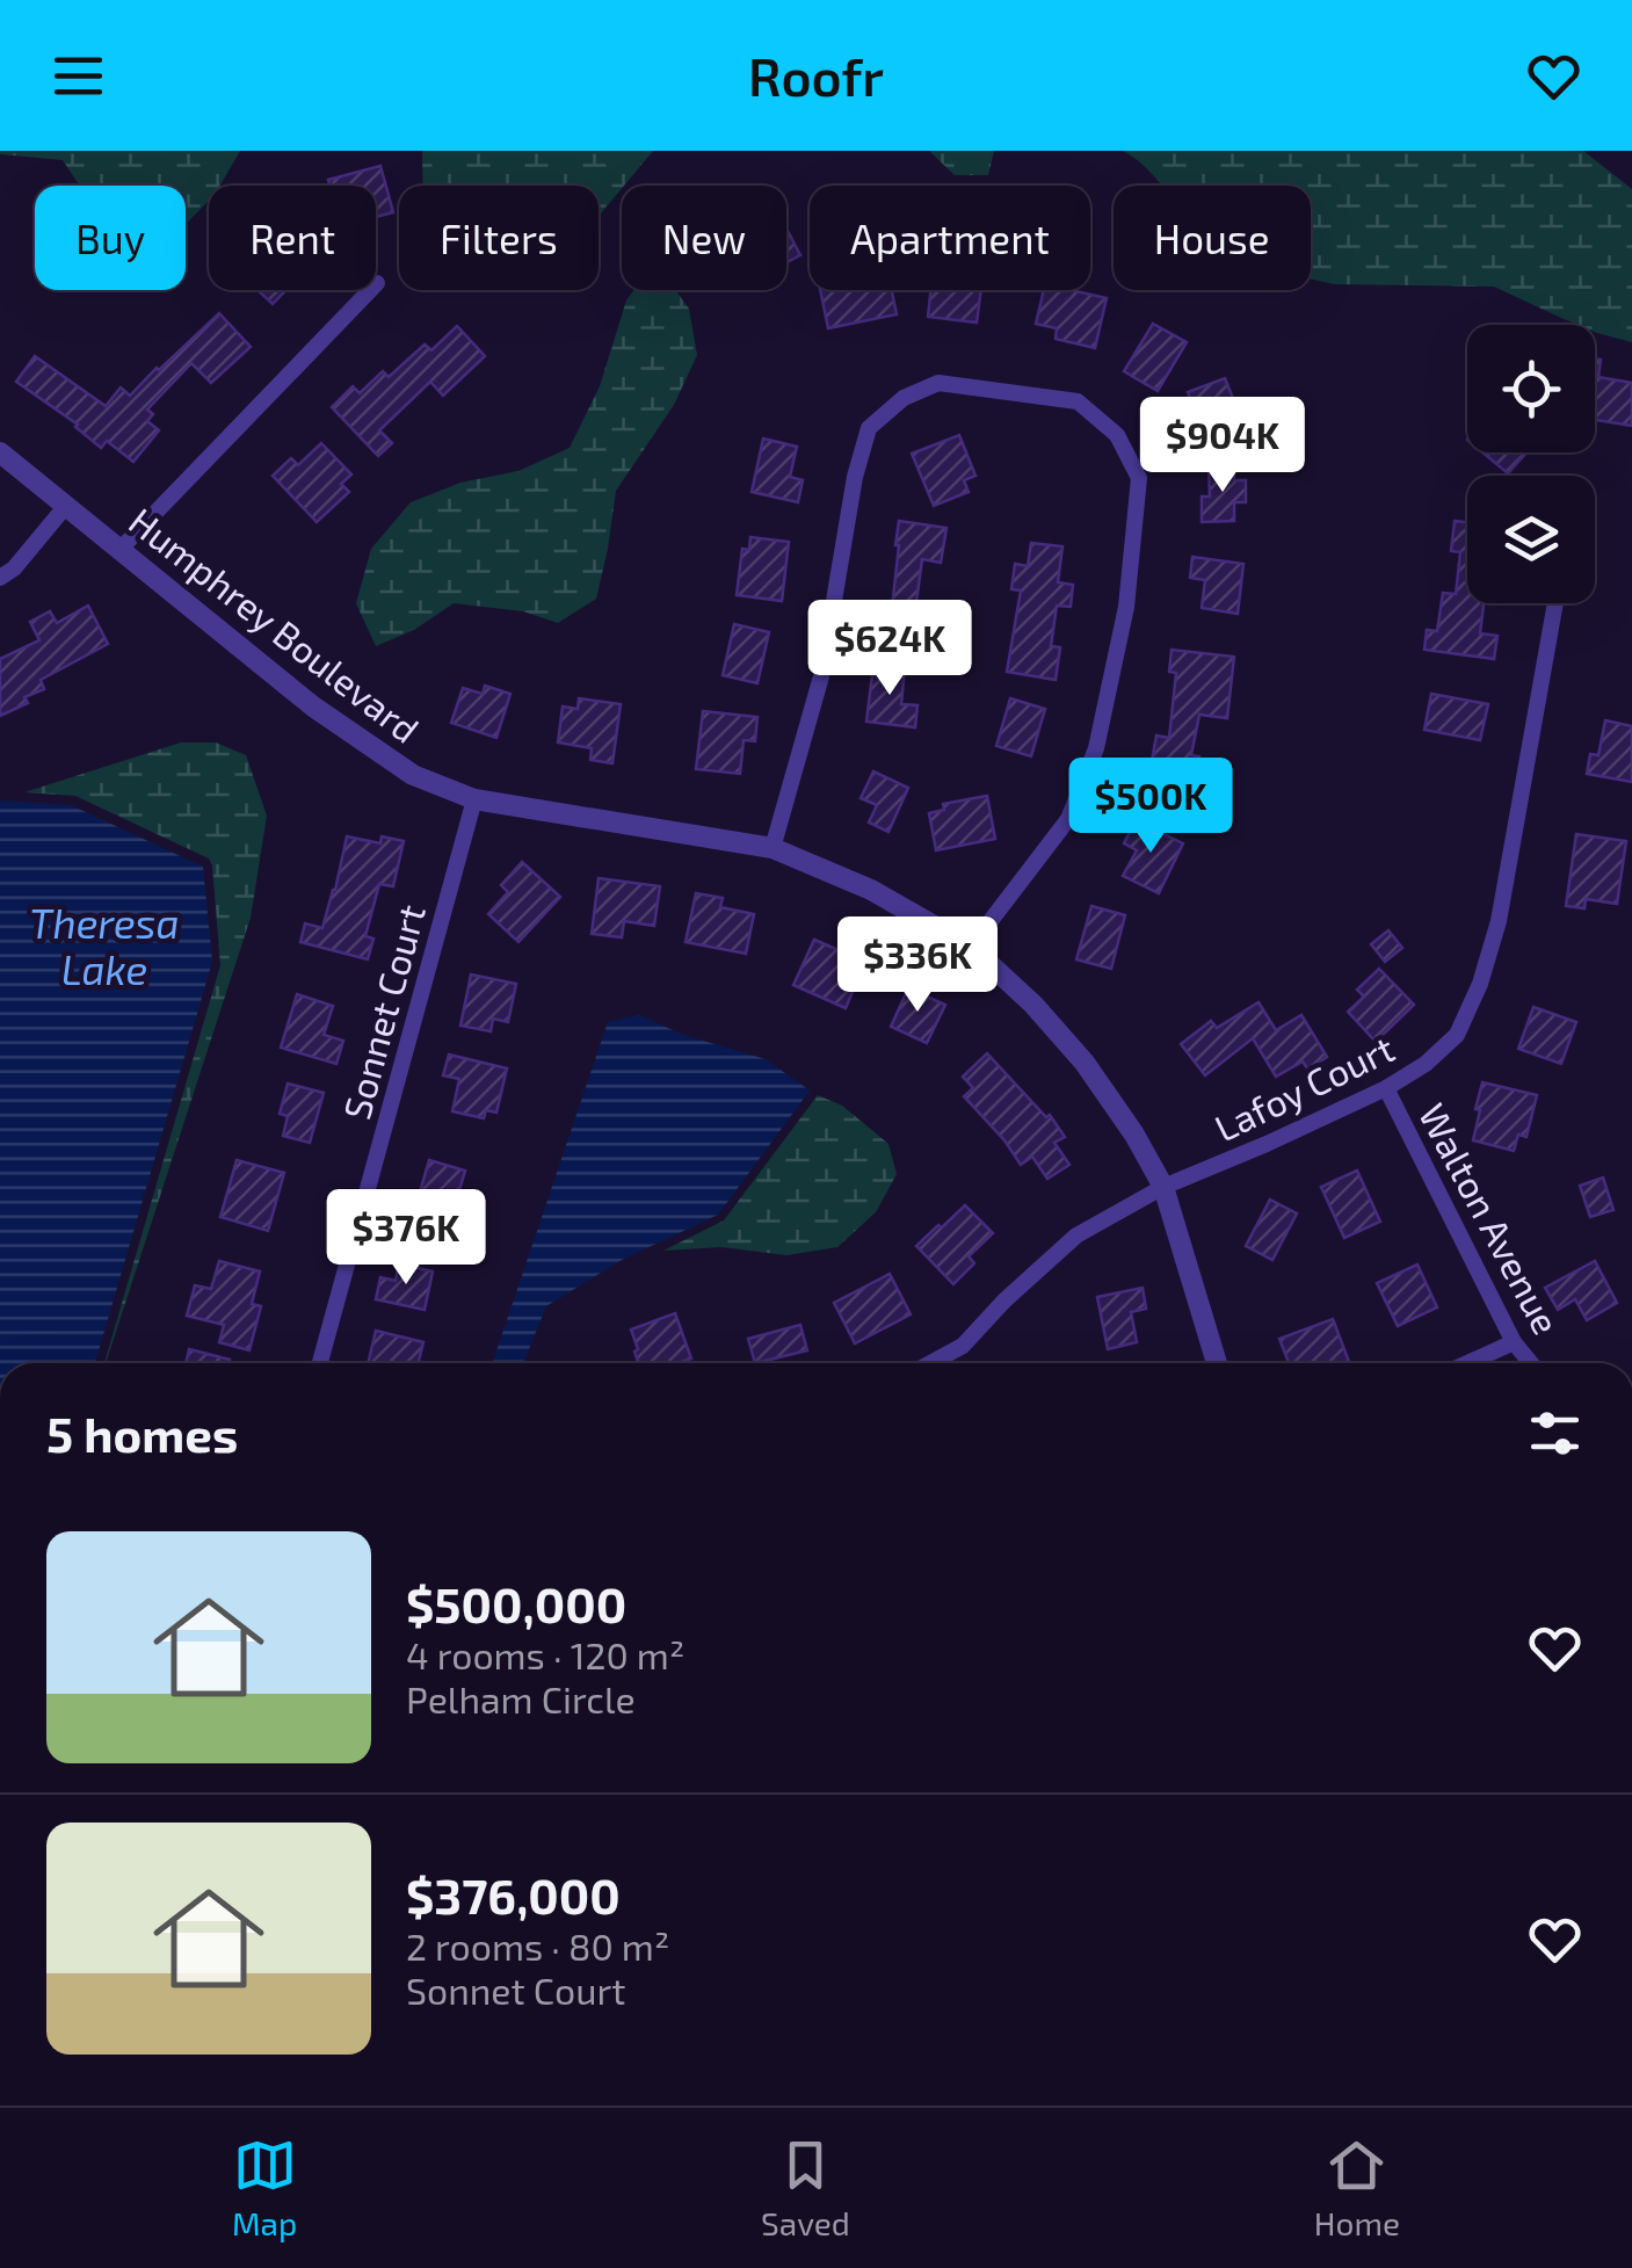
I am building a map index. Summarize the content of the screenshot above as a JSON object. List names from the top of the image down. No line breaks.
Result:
{"streets":{"street":["Humphrey Boulevard","Sonnet Court","Lafoy Court","Walton Avenue"]},"crossings":[["Humphrey Boulevard","Sonnet Court"],["Humphrey Boulevard","Lafoy Court"],["Lafoy Court","Walton Avenue"]],"water":["Theresa Lake"],"page":{"header":"Roofr","chip":["Buy","Rent","Filters","New","Apartment","House"],"price":["$904K","$624K","$500K","$336K","$376K"],"heading":"5 homes","list":[{"name":"$500,000","note":"4 rooms · 120 m² · Pelham Circle"},{"name":"$376,000","note":"2 rooms · 80 m² · Sonnet Court"}],"tabs":["Map","Saved","Home"]}}
